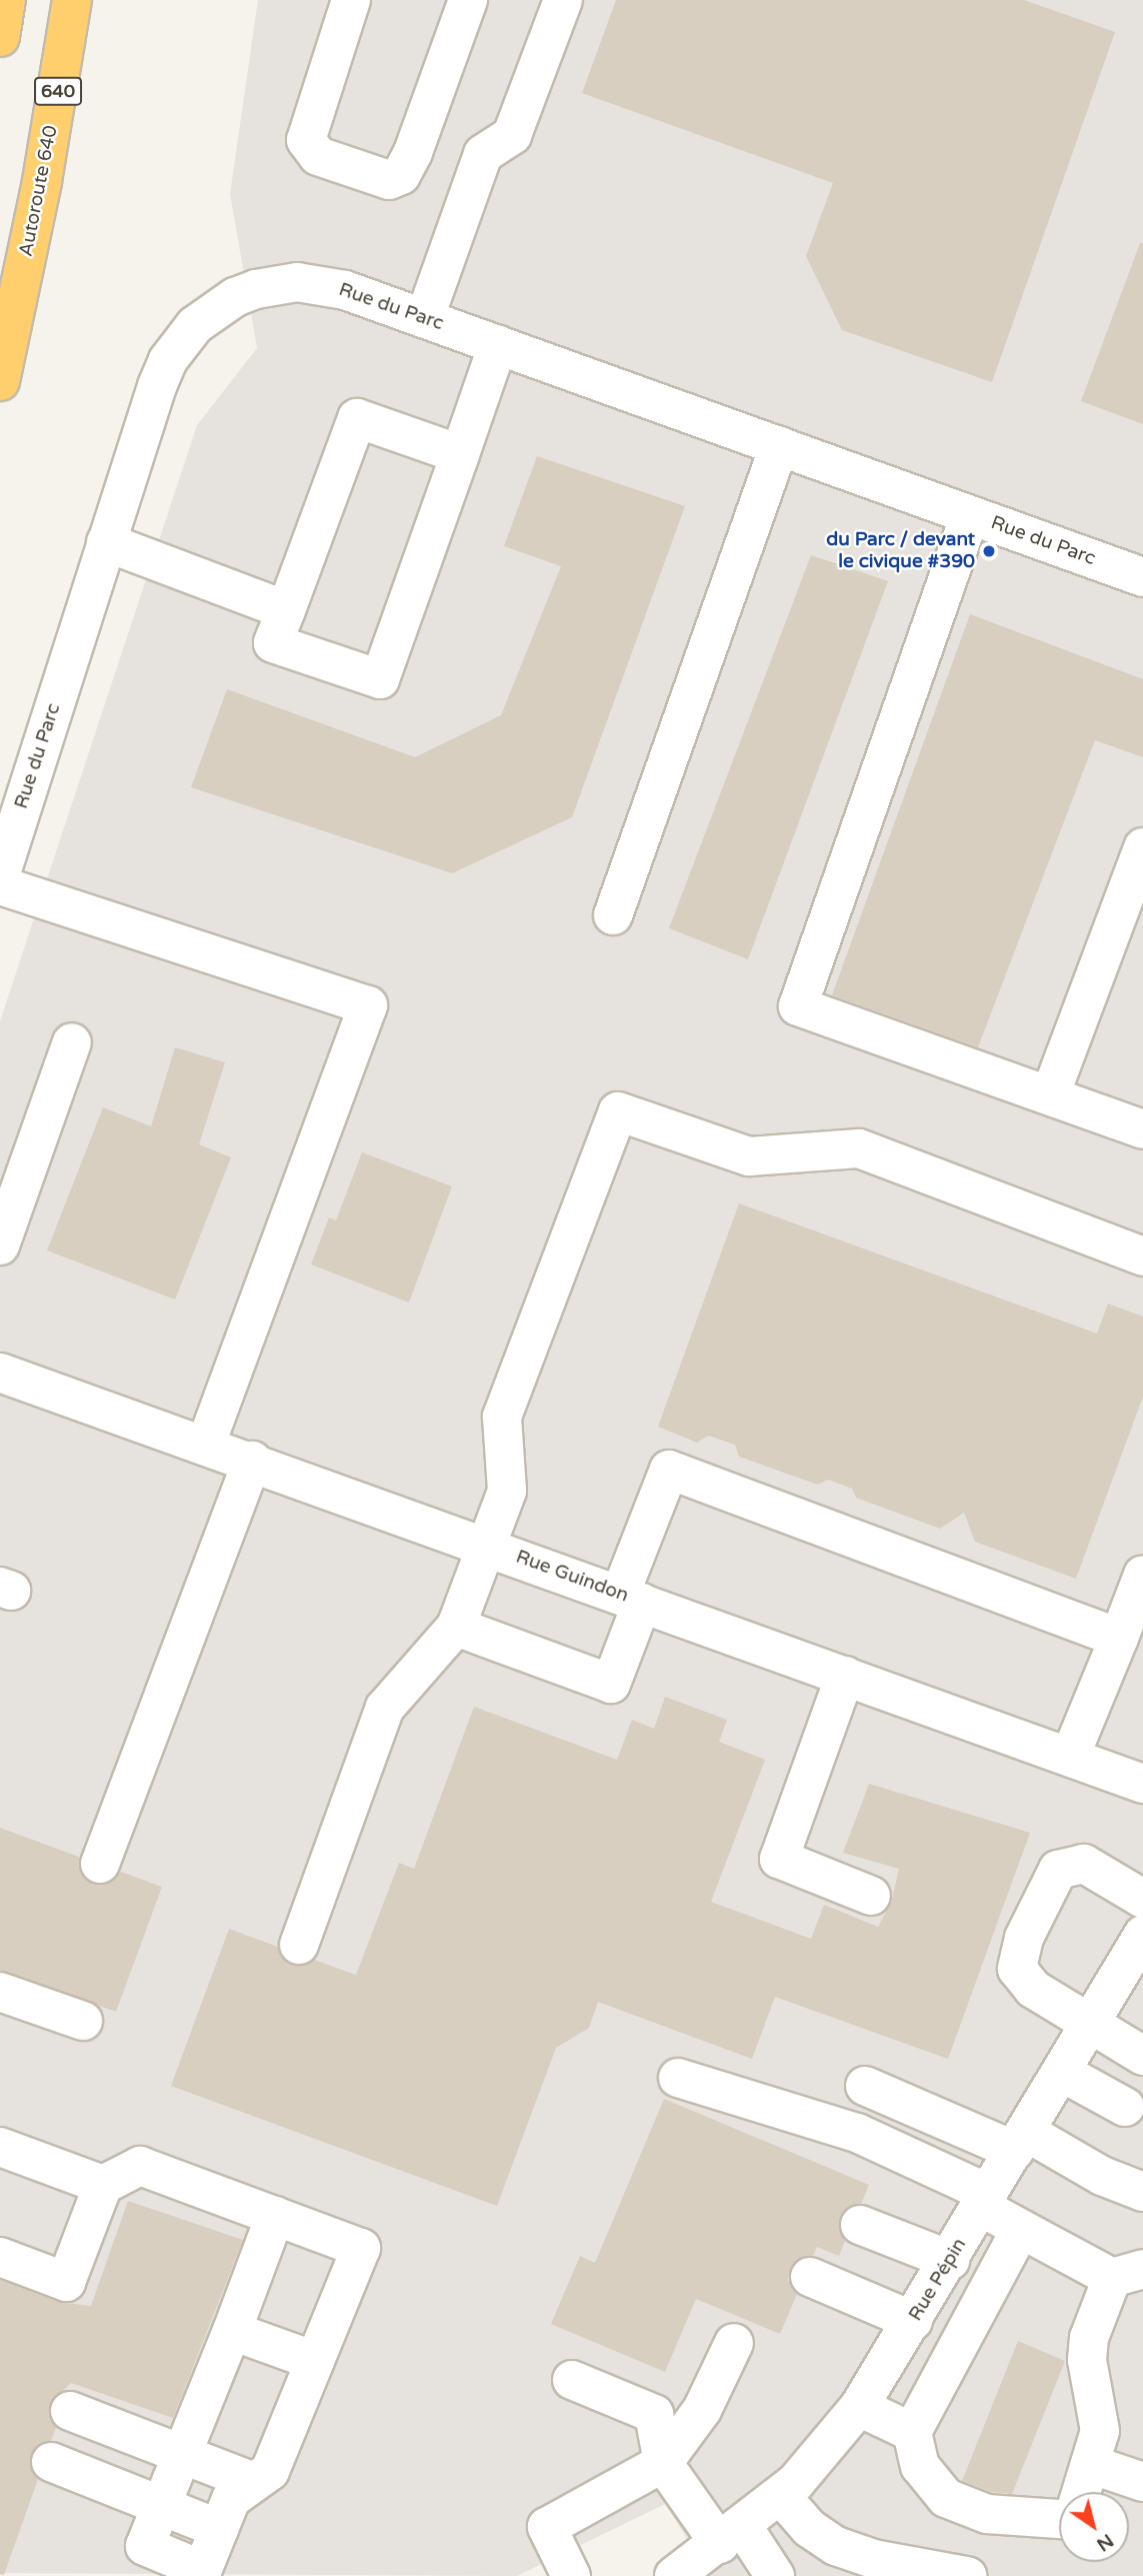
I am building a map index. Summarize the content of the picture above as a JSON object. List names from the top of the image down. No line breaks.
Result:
{"streets":{"highway":["640","Autoroute 640"],"street":["Rue du Parc","Rue Guindon","Rue Pépin"]},"places":["du Parc / devant le civique #390"],"north":"bottom right"}
